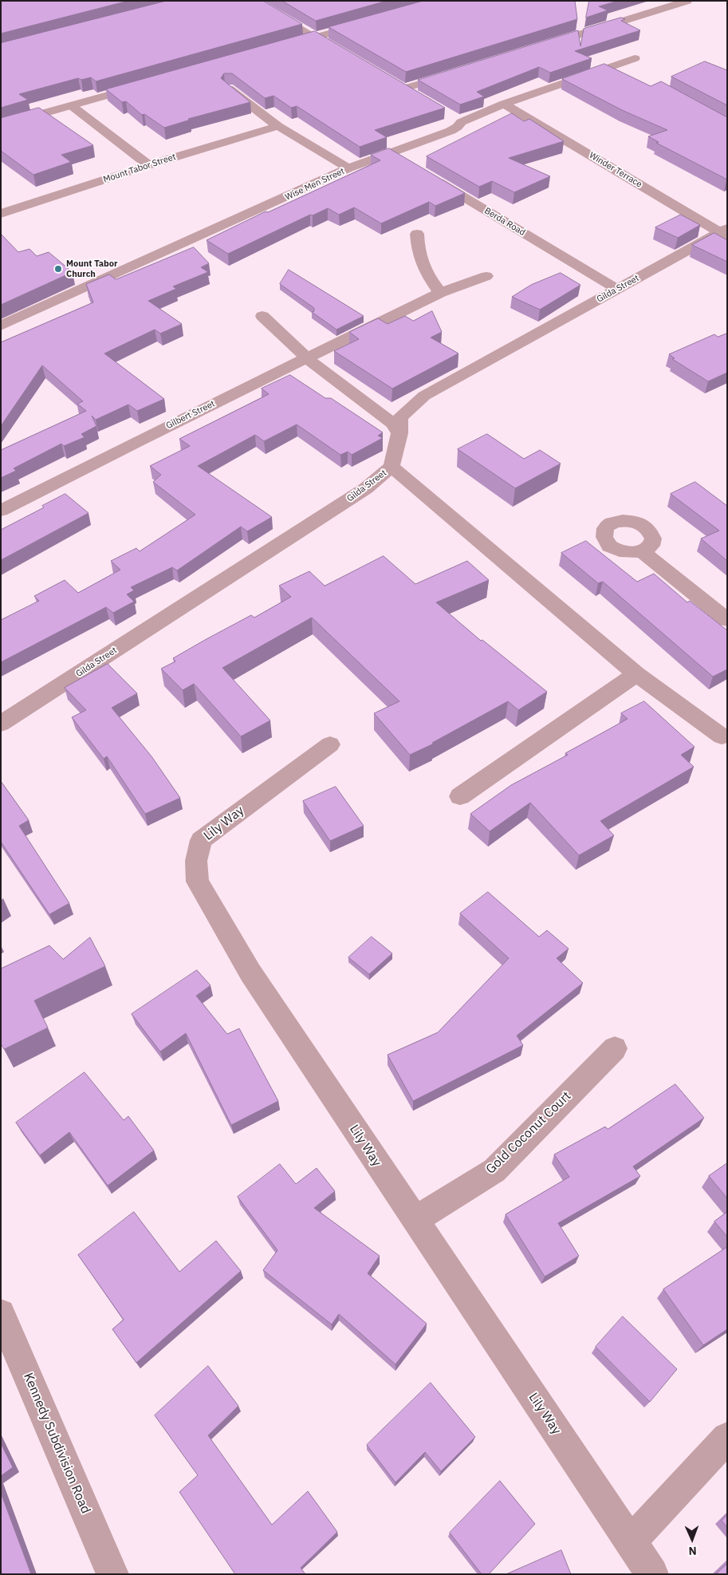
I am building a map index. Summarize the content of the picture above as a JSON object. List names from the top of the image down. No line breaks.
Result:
{"streets":{"street":["Mount Tabor Street","Winder Terrace","Wise Men Street","Berda Road","Gilda Street","Gilbert Street","Lily Way","Gold Coconut Court","Kennedy Subdivision Road"]},"crossings":[["Winder Terrace","Wise Men Street"],["Winder Terrace","Gilda Street"],["Berda Road","Gilda Street"],["Lily Way","Gold Coconut Court"]],"places":["Mount Tabor Church"],"north":"bottom"}
